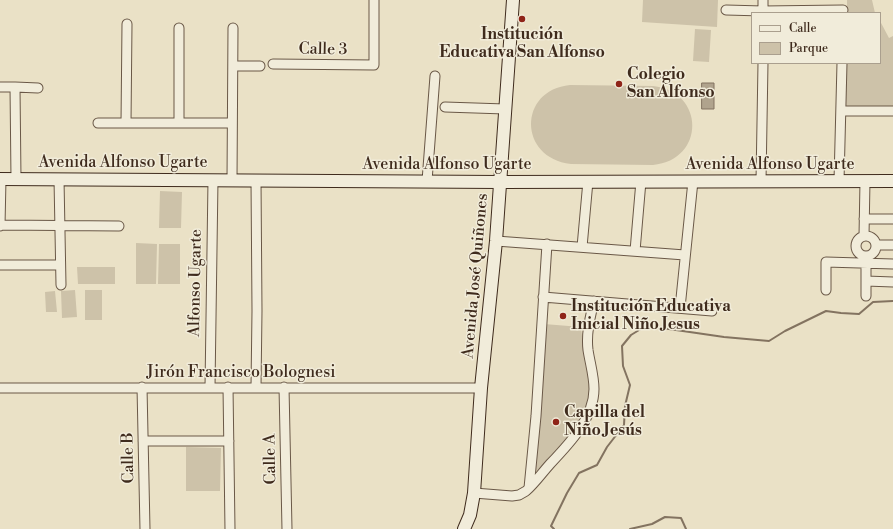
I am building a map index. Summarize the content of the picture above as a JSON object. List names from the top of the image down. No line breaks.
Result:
{"streets":{"street":["Calle 3","Avenida Alfonso Ugarte","Avenida José Quiñones","Alfonso Ugarte","Jirón Francisco Bolognesi","Calle B","Calle A"]},"crossings":[["Avenida Alfonso Ugarte","Avenida José Quiñones"],["Avenida Alfonso Ugarte","Alfonso Ugarte"],["Avenida José Quiñones","Jirón Francisco Bolognesi"],["Alfonso Ugarte","Jirón Francisco Bolognesi"],["Jirón Francisco Bolognesi","Calle B"],["Jirón Francisco Bolognesi","Calle A"]],"places":["Institución Educativa San Alfonso","Colegio San Alfonso","Institución Educativa Inicial Niño Jesus","Capilla del Niño Jesús"],"legend":["Calle","Parque"]}
